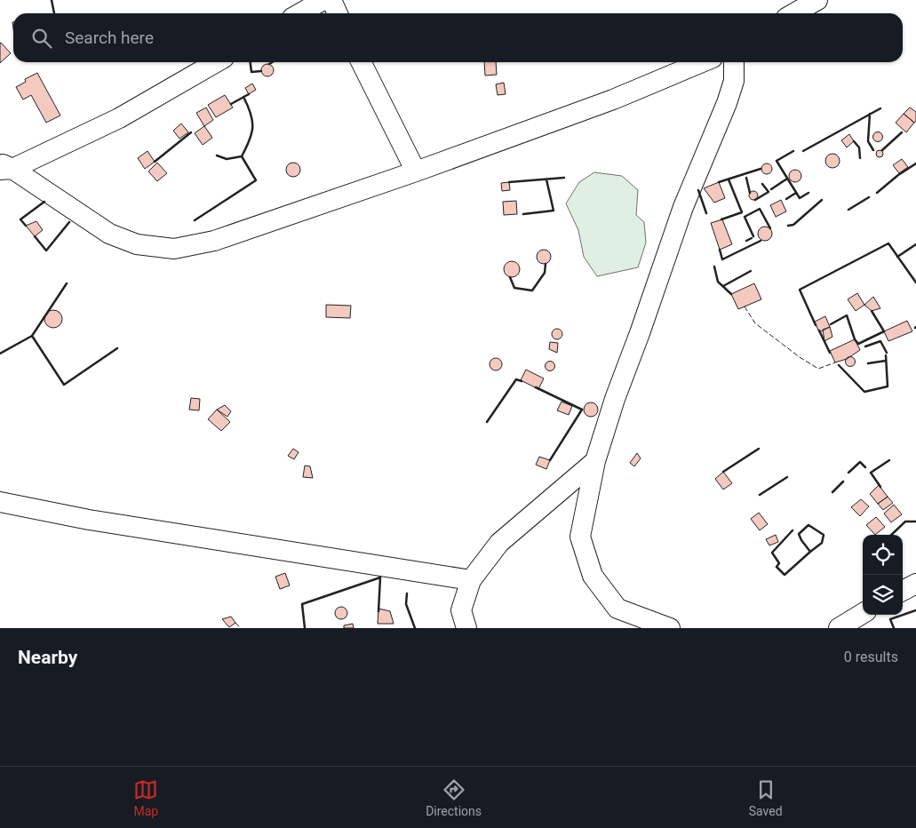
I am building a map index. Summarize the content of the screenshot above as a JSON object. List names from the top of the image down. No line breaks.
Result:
{"page":{"search":"Search here","heading":["Nearby","0 results"],"nav":["Map","Directions","Saved"]}}
